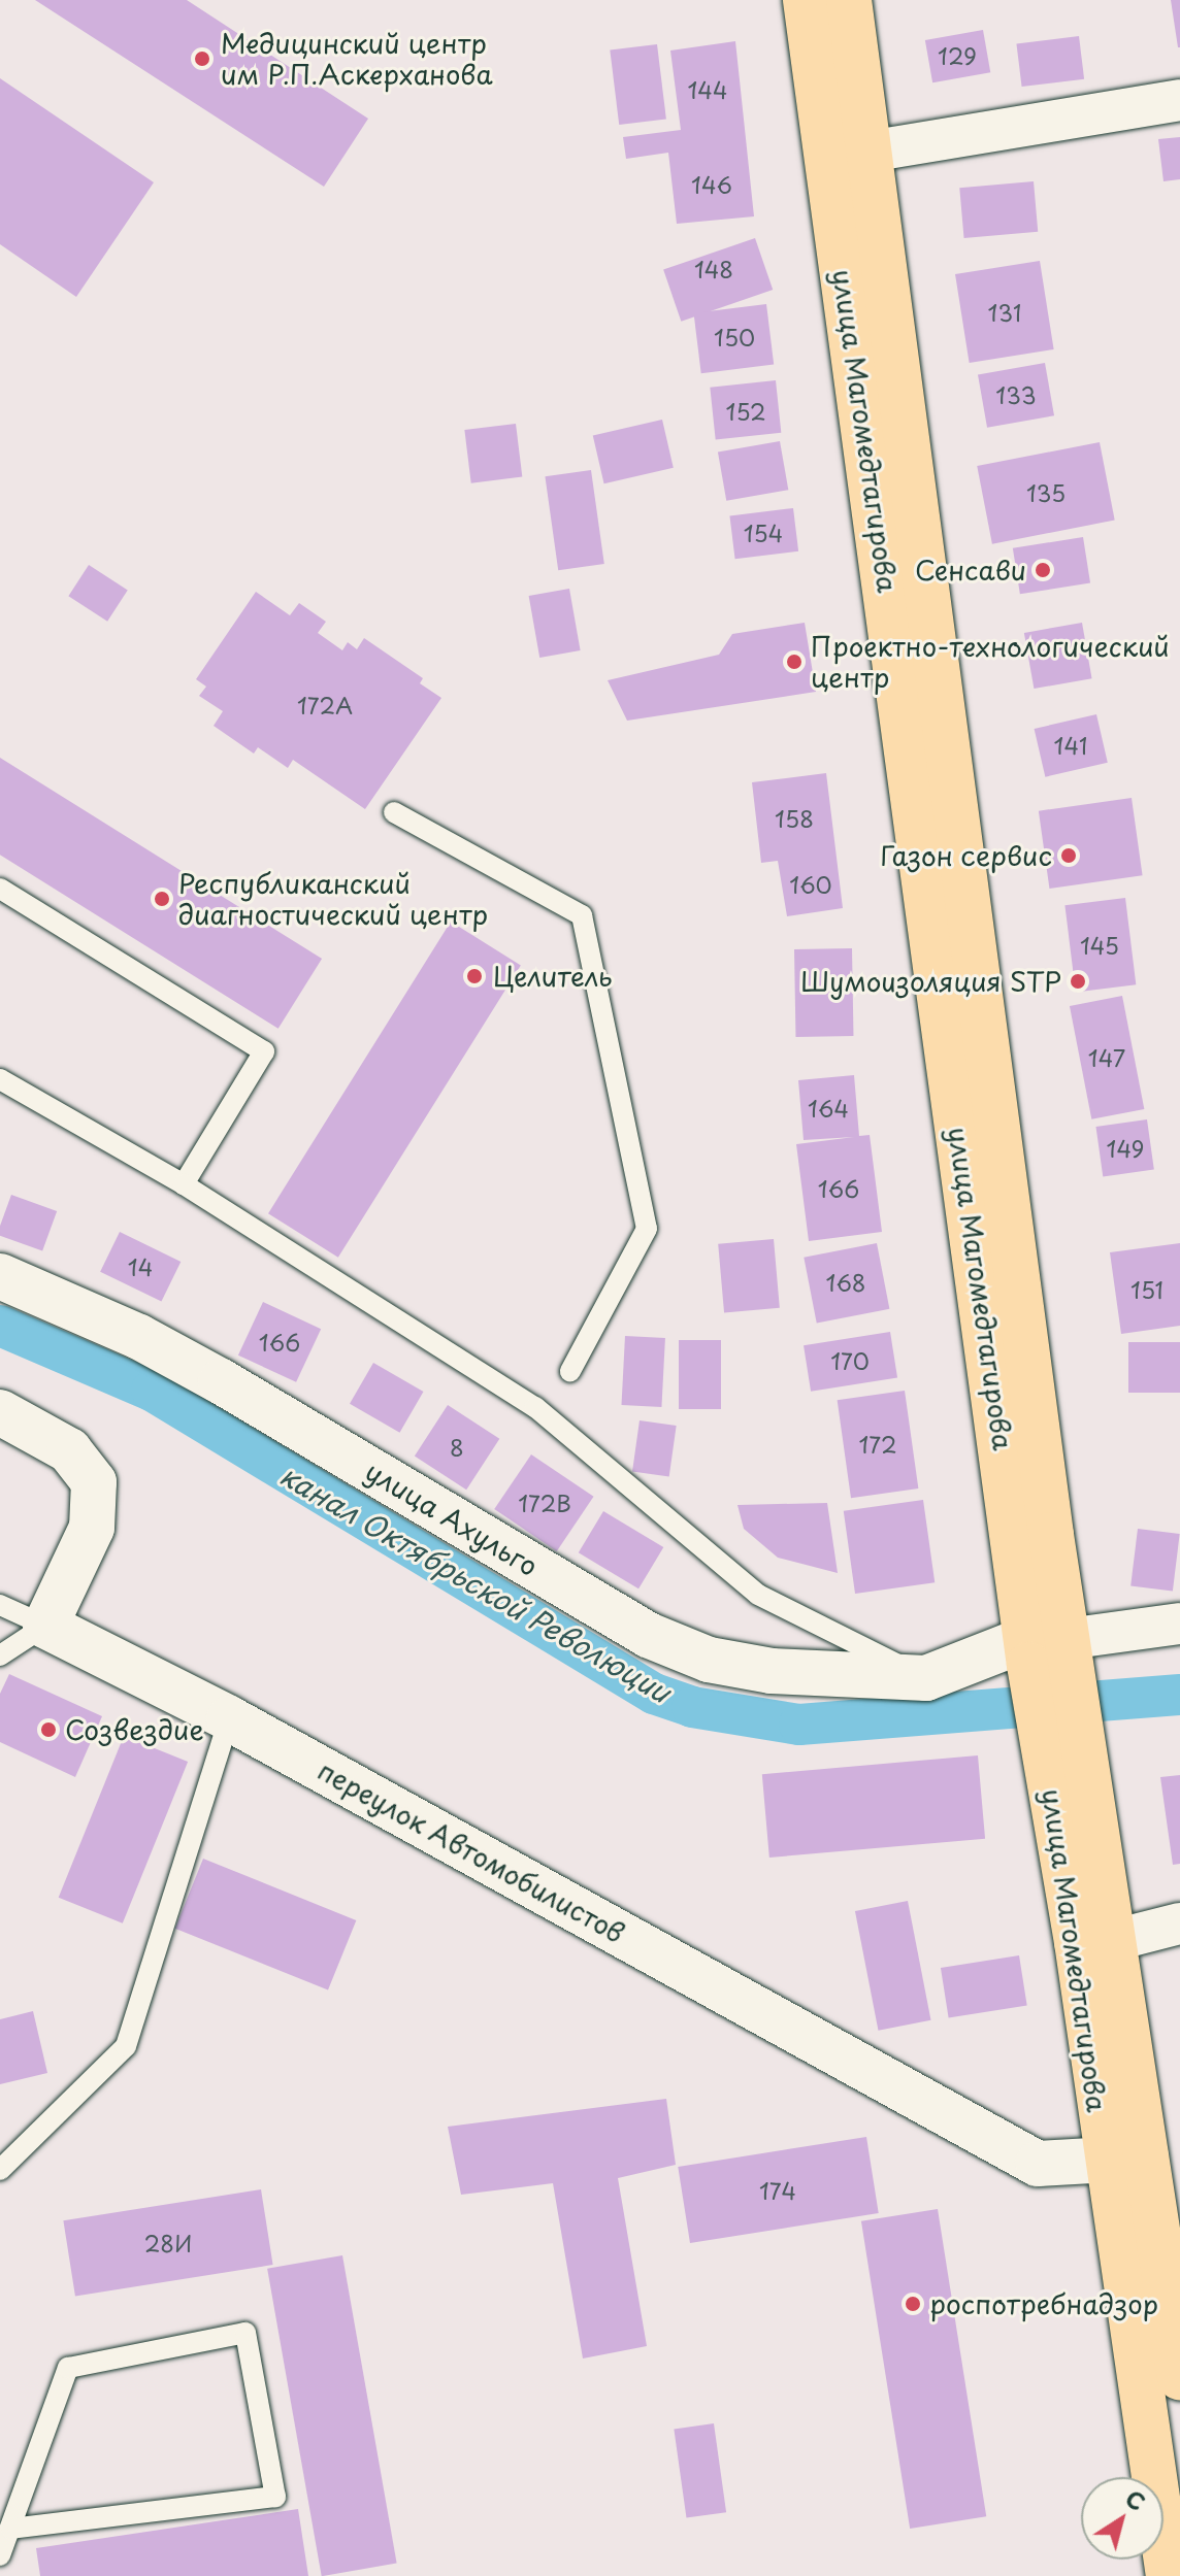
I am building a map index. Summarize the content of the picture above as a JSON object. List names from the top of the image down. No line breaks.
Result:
{"streets":{"main road":["улица Магомедтагирова","улица Ахульго","переулок Автомобилистов"]},"crossings":[["улица Магомедтагирова","переулок Автомобилистов"]],"water":["канал Октябрьской Революции"],"places":["Медицинский центр им Р.П.Аскерханова","Сенсави","Проектно-технологический центр","Газон сервис","Республиканский диагностический центр","Целитель","Шумоизоляция STP","Созвездие","роспотребнадзор"],"house_numbers":["129","144","146","148","131","150","133","152","135","154","172А","141","158","160","145","147","164","149","166","14","168","151","166","170","172","8","172В","174","28И"],"north":"top right"}
